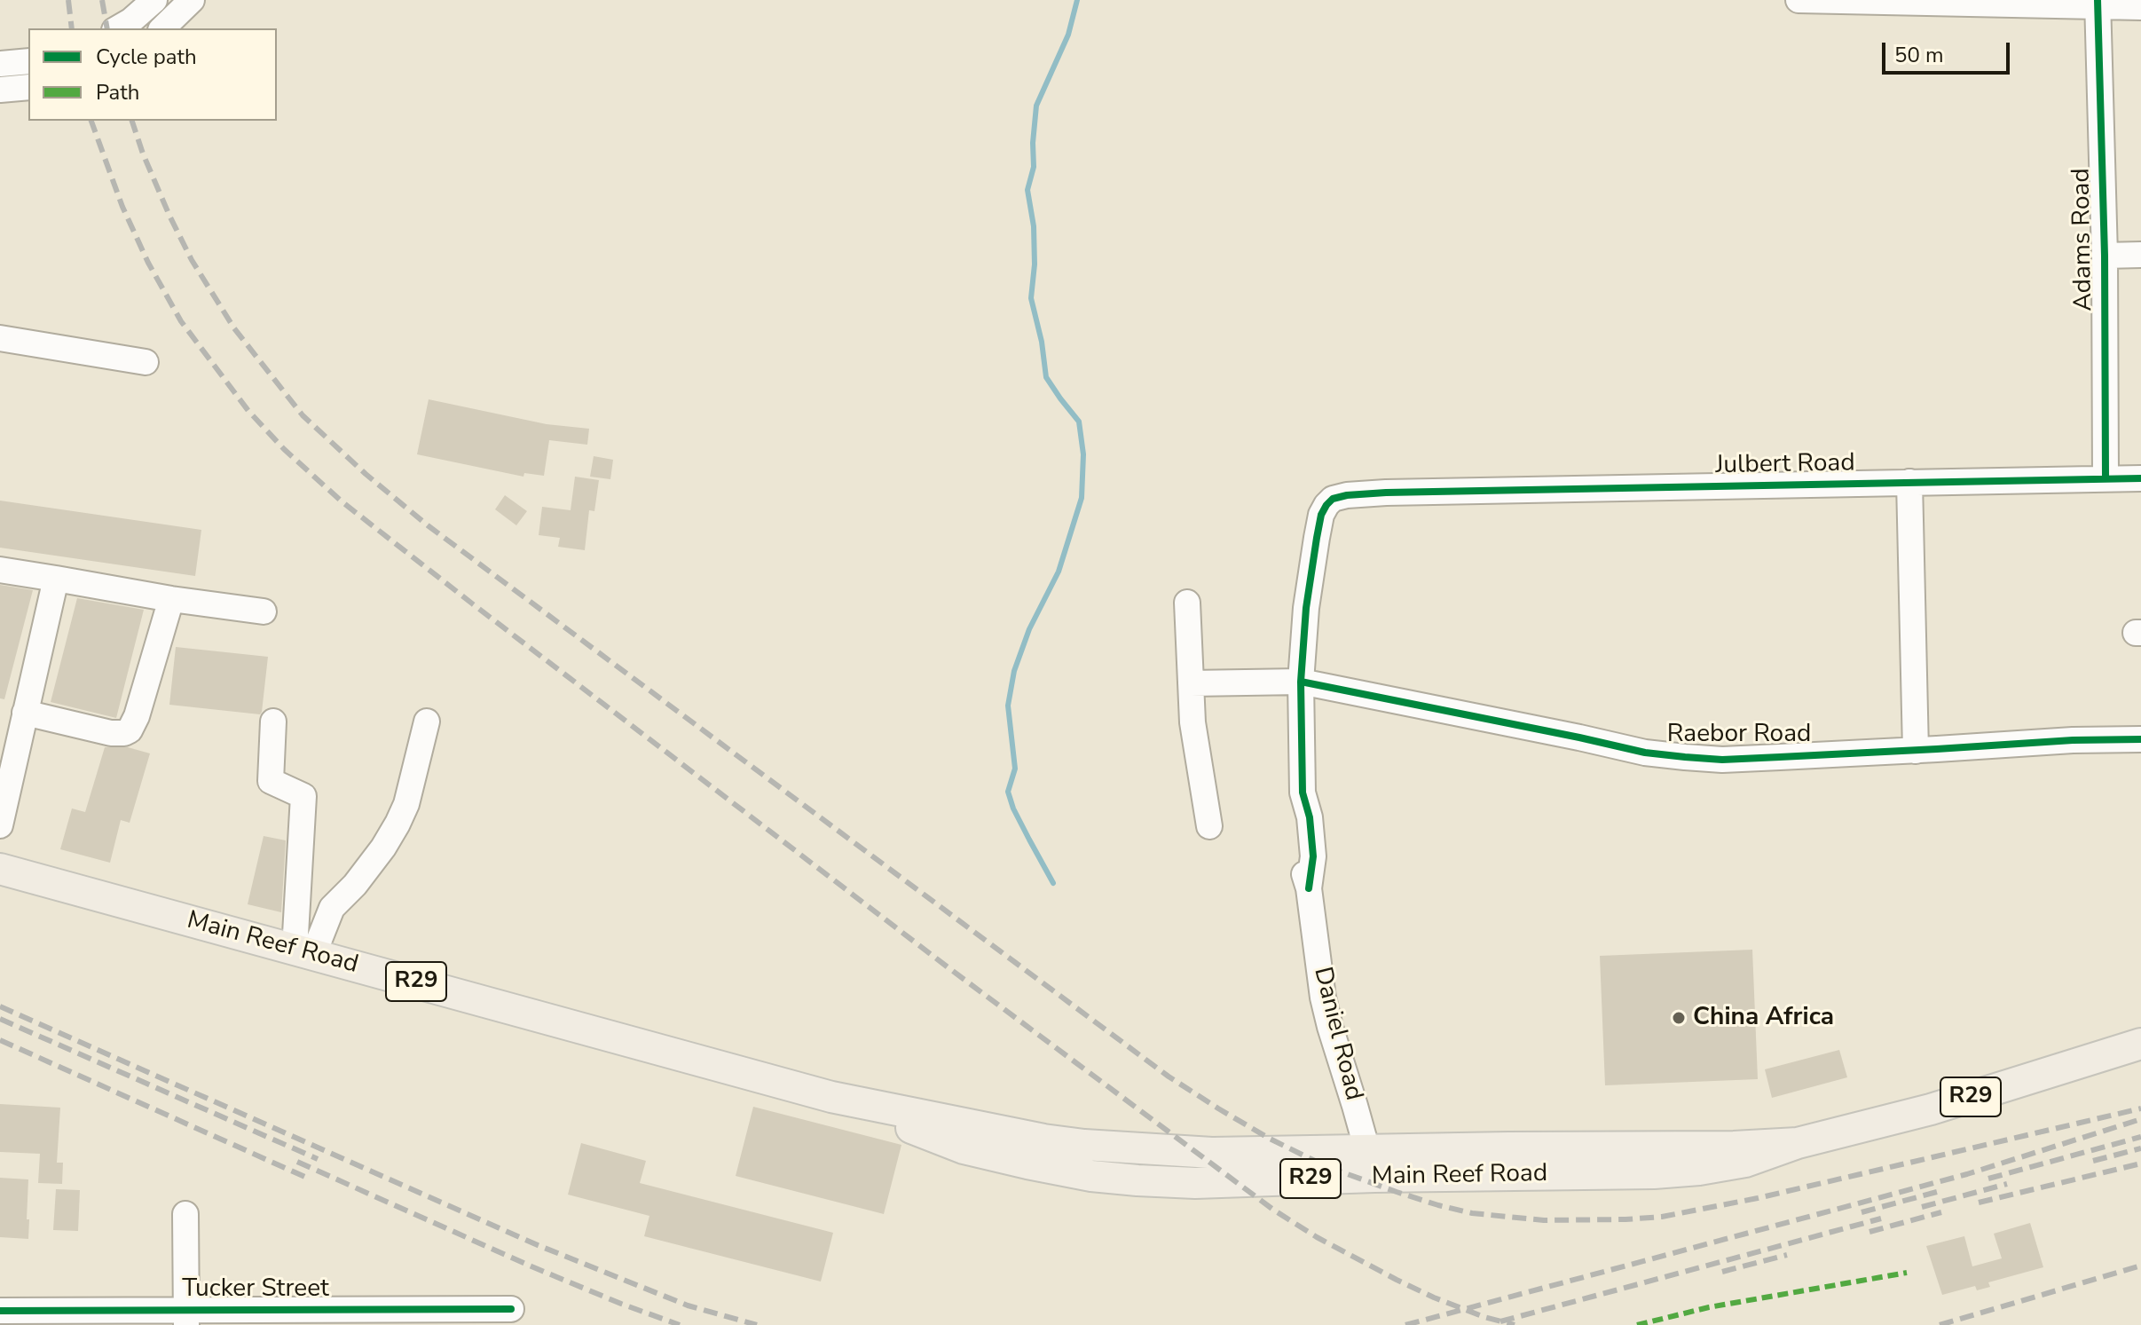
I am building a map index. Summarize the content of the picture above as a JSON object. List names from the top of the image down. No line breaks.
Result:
{"streets":{"main road":["Main Reef Road","R29"],"street":["Adams Road","Julbert Road","Raebor Road","Daniel Road","Tucker Street"]},"crossings":[["Adams Road","Julbert Road"],["Julbert Road","Daniel Road"],["Raebor Road","Daniel Road"],["Main Reef Road","Daniel Road"]],"places":["China Africa"],"legend":["Cycle path","Path"],"scale_bar":"50 m"}
